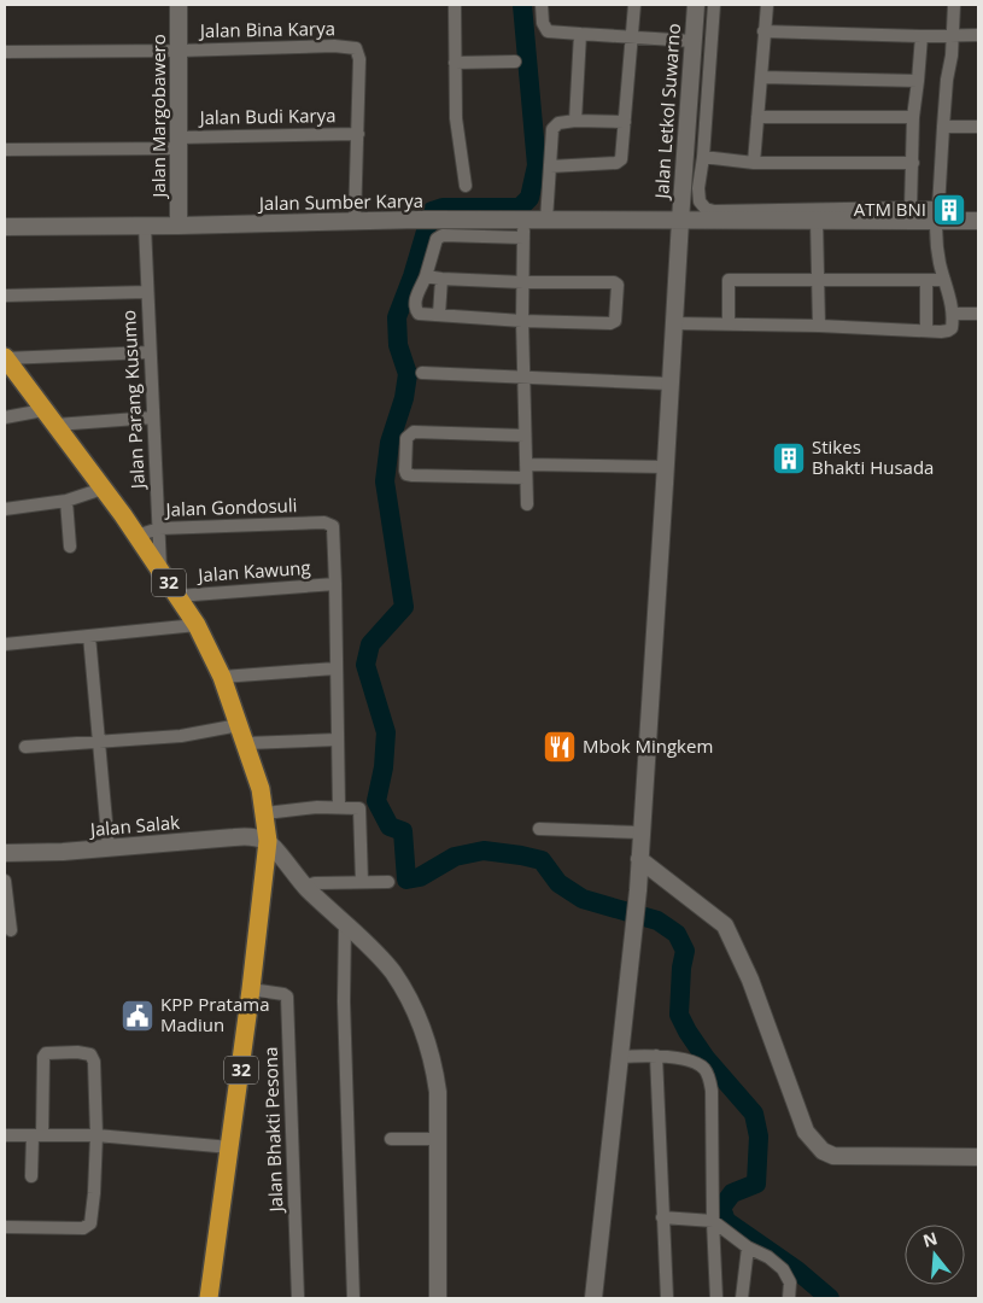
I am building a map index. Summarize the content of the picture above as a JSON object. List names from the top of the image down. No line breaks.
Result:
{"streets":{"highway":["32"],"street":["Jalan Bina Karya","Jalan Letkol Suwarno","Jalan Margobawero","Jalan Budi Karya","Jalan Sumber Karya","Jalan Parang Kusumo","Jalan Gondosuli","Jalan Kawung","Jalan Salak","Jalan Bhakti Pesona"]},"crossings":[["Jalan Bina Karya","Jalan Margobawero"],["Jalan Bina Karya","Jalan Budi Karya"],["Jalan Letkol Suwarno","Jalan Sumber Karya"],["Jalan Margobawero","Jalan Budi Karya"],["Jalan Margobawero","Jalan Sumber Karya"],["Jalan Sumber Karya","Jalan Parang Kusumo"],["Jalan Parang Kusumo","Jalan Gondosuli"],["Jalan Parang Kusumo","32"],["Jalan Gondosuli","Jalan Kawung"],["Jalan Gondosuli","32"],["Jalan Kawung","32"],["32","Jalan Salak"],["32","Jalan Bhakti Pesona"]],"places":{"building":["ATM BNI","Stikes Bhakti Husada"],"restaurant":["Mbok Mingkem"],"public building":["KPP Pratama Madiun"]},"north":"top"}
